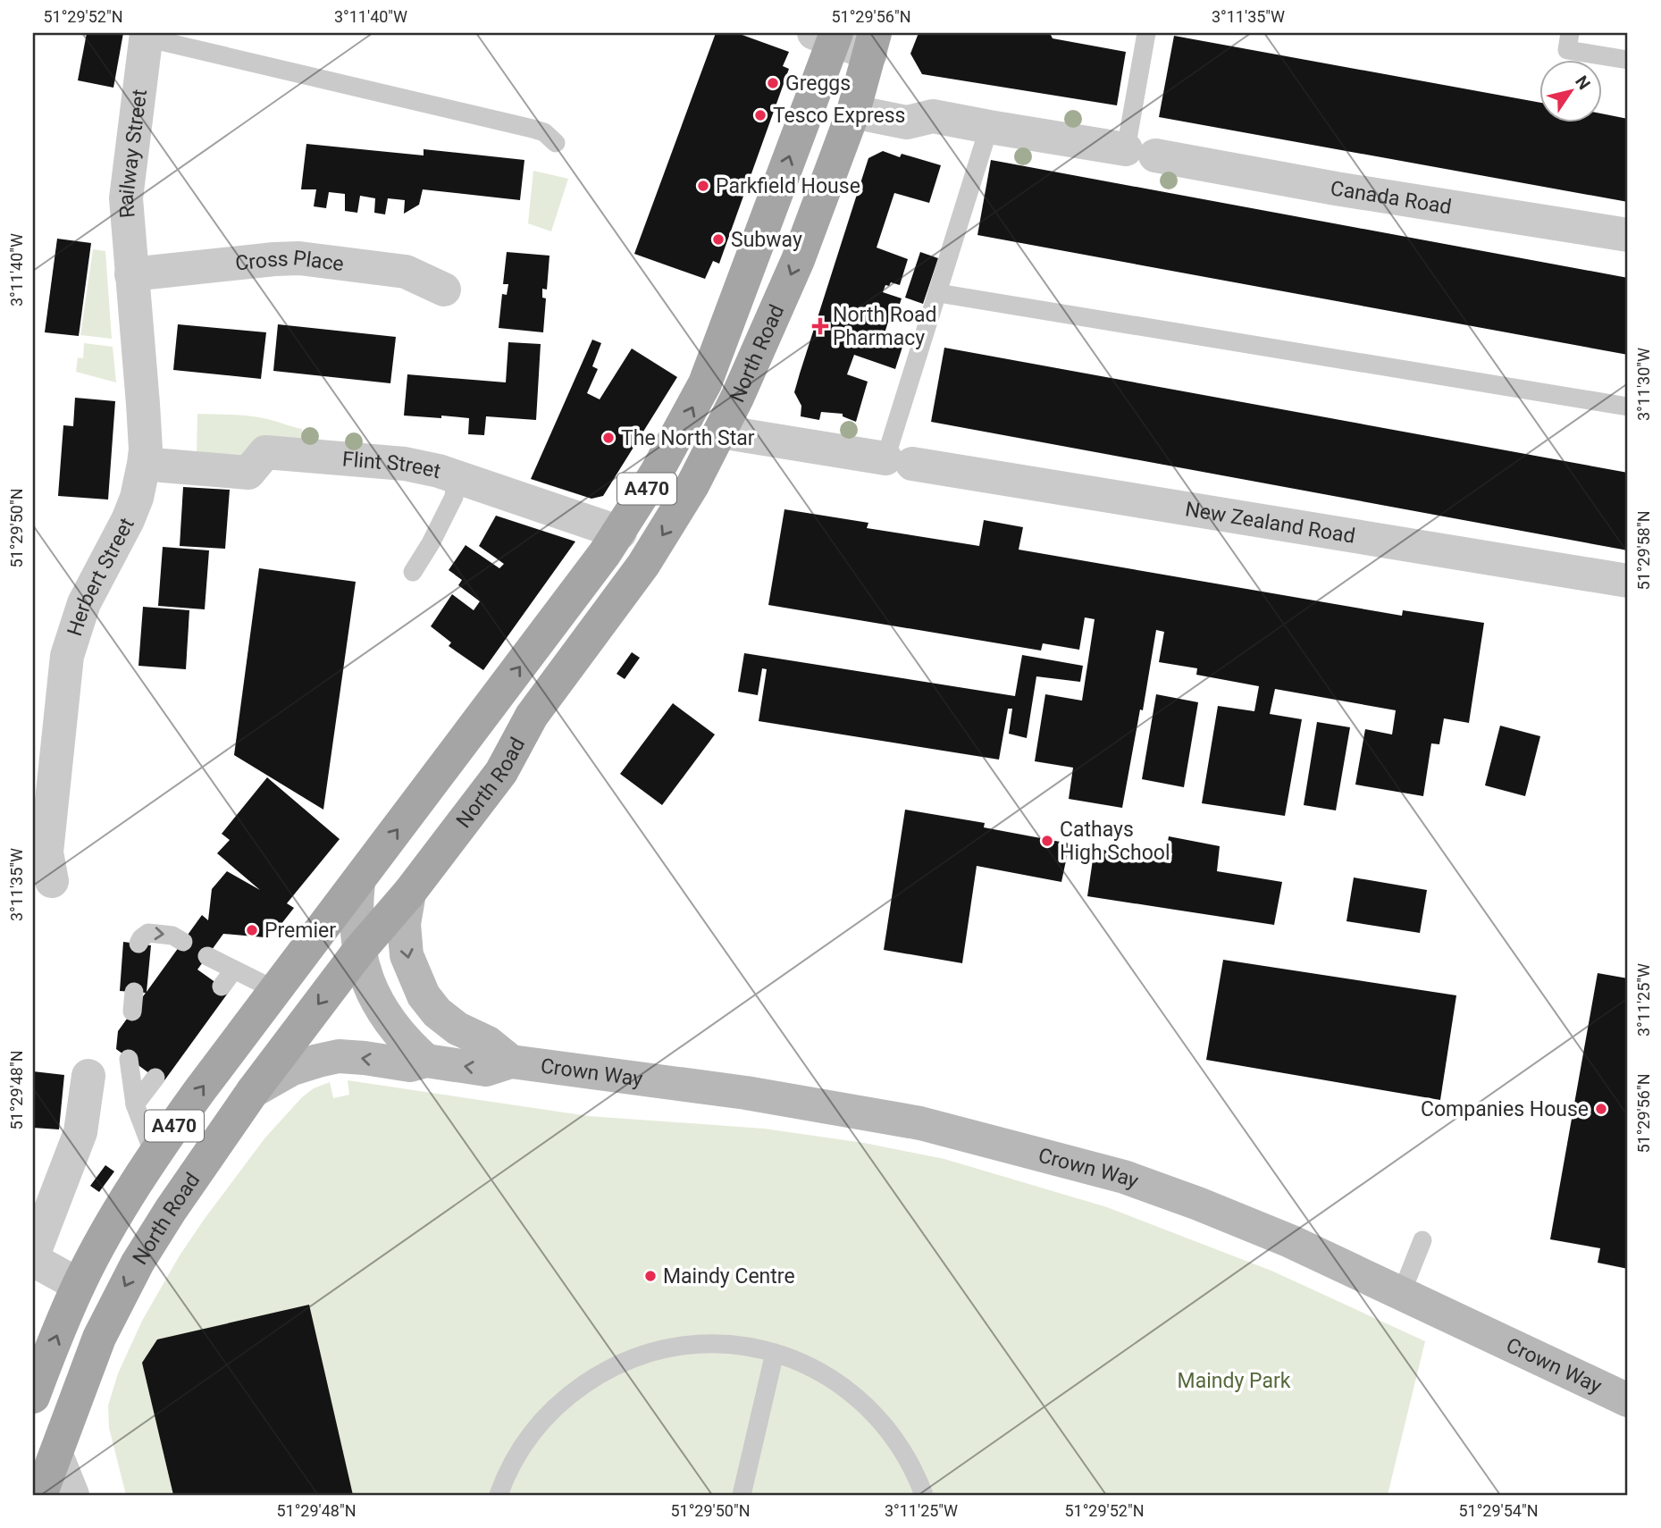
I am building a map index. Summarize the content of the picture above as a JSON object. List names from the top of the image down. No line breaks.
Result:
{"streets":{"main road":["North Road","A470"],"street":["Railway Street","Canada Road","Cross Place","Flint Street","New Zealand Road","Herbert Street","Crown Way"]},"crossings":[["Railway Street","Cross Place"],["Railway Street","Herbert Street"],["Canada Road","North Road"],["Cross Place","Herbert Street"],["North Road","Flint Street"],["North Road","New Zealand Road"],["North Road","Crown Way"]],"parks":["Maindy Park"],"places":{"other":["Greggs","Tesco Express","Parkfield House","Subway","The North Star","Cathays High School","Premier","Companies House","Maindy Centre"],"health":["North Road Pharmacy"]},"north":"top right","coordinates":["51°29'52\"N","3°11'40\"W","51°29'56\"N","3°11'35\"W","3°11'30\"W","51°29'50\"N","51°29'58\"N","3°11'25\"W","51°29'48\"N","51°29'54\"N"]}
